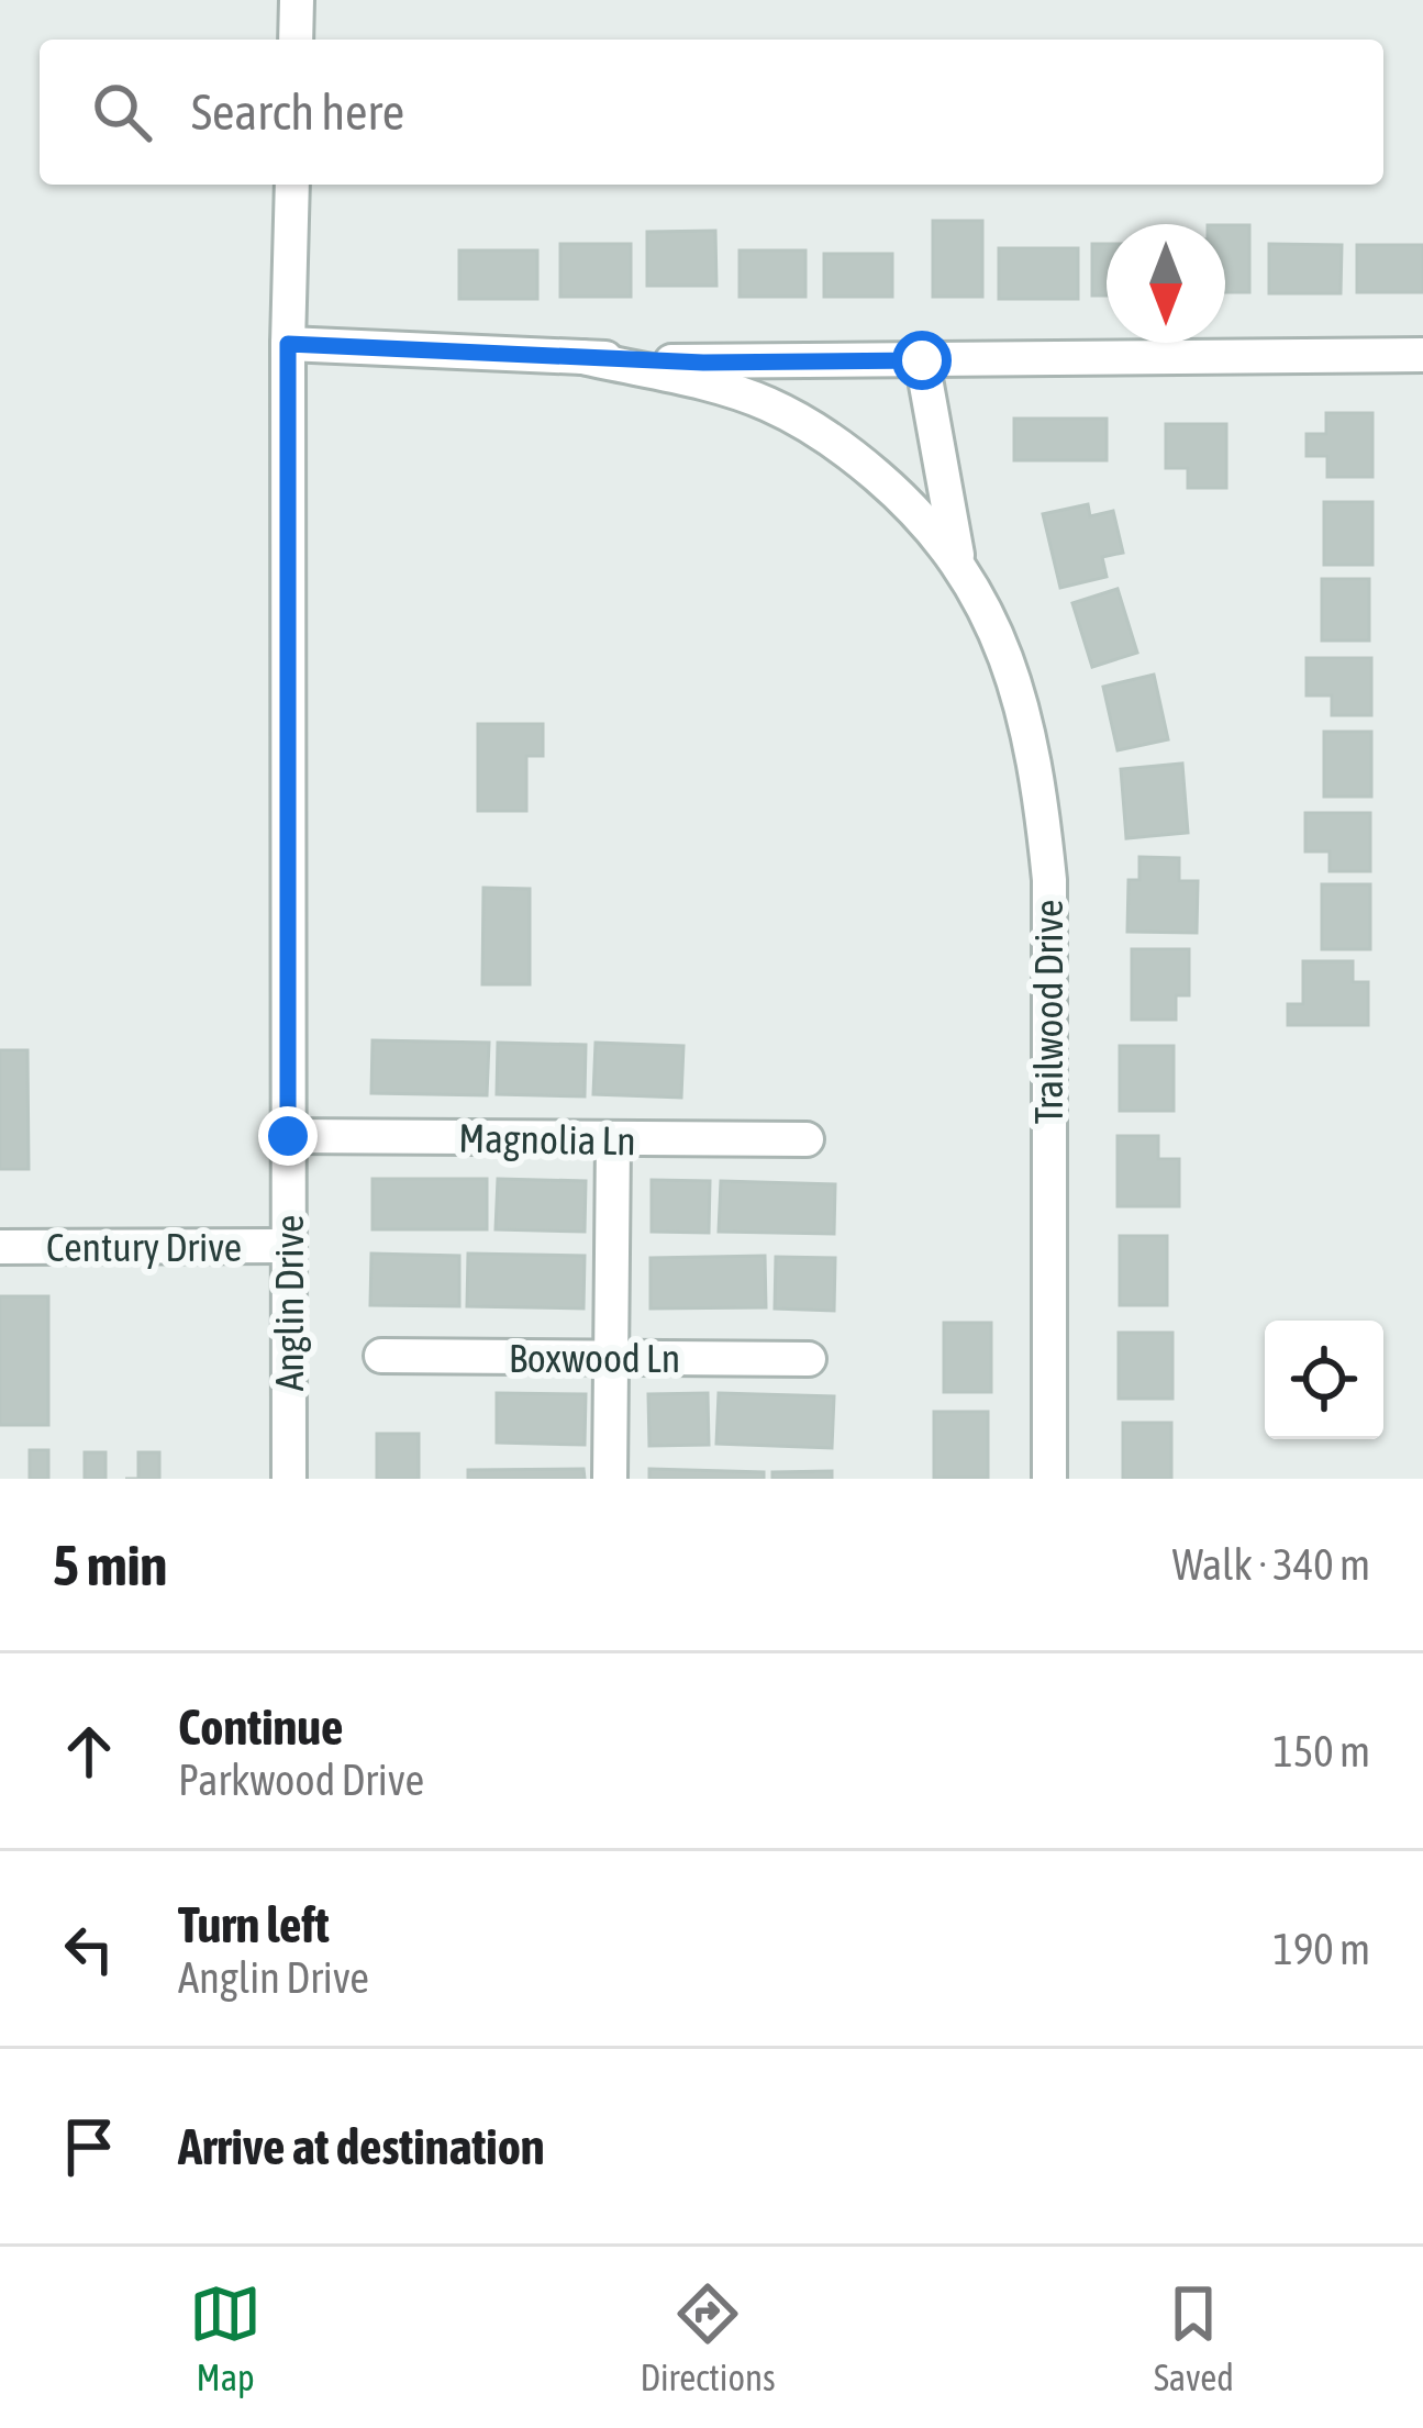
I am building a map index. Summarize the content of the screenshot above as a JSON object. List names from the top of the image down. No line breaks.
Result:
{"streets":{"street":["Trailwood Drive","Magnolia Ln","Century Drive","Anglin Drive","Boxwood Ln"]},"crossings":[["Magnolia Ln","Anglin Drive"],["Century Drive","Anglin Drive"]],"north":"bottom","page":{"search":"Search here","heading":["5 min","Walk · 340 m"],"list":[["Continue","Parkwood Drive","150 m"],["Turn left","Anglin Drive","190 m"],"Arrive at destination"],"nav":["Map","Directions","Saved"]}}
